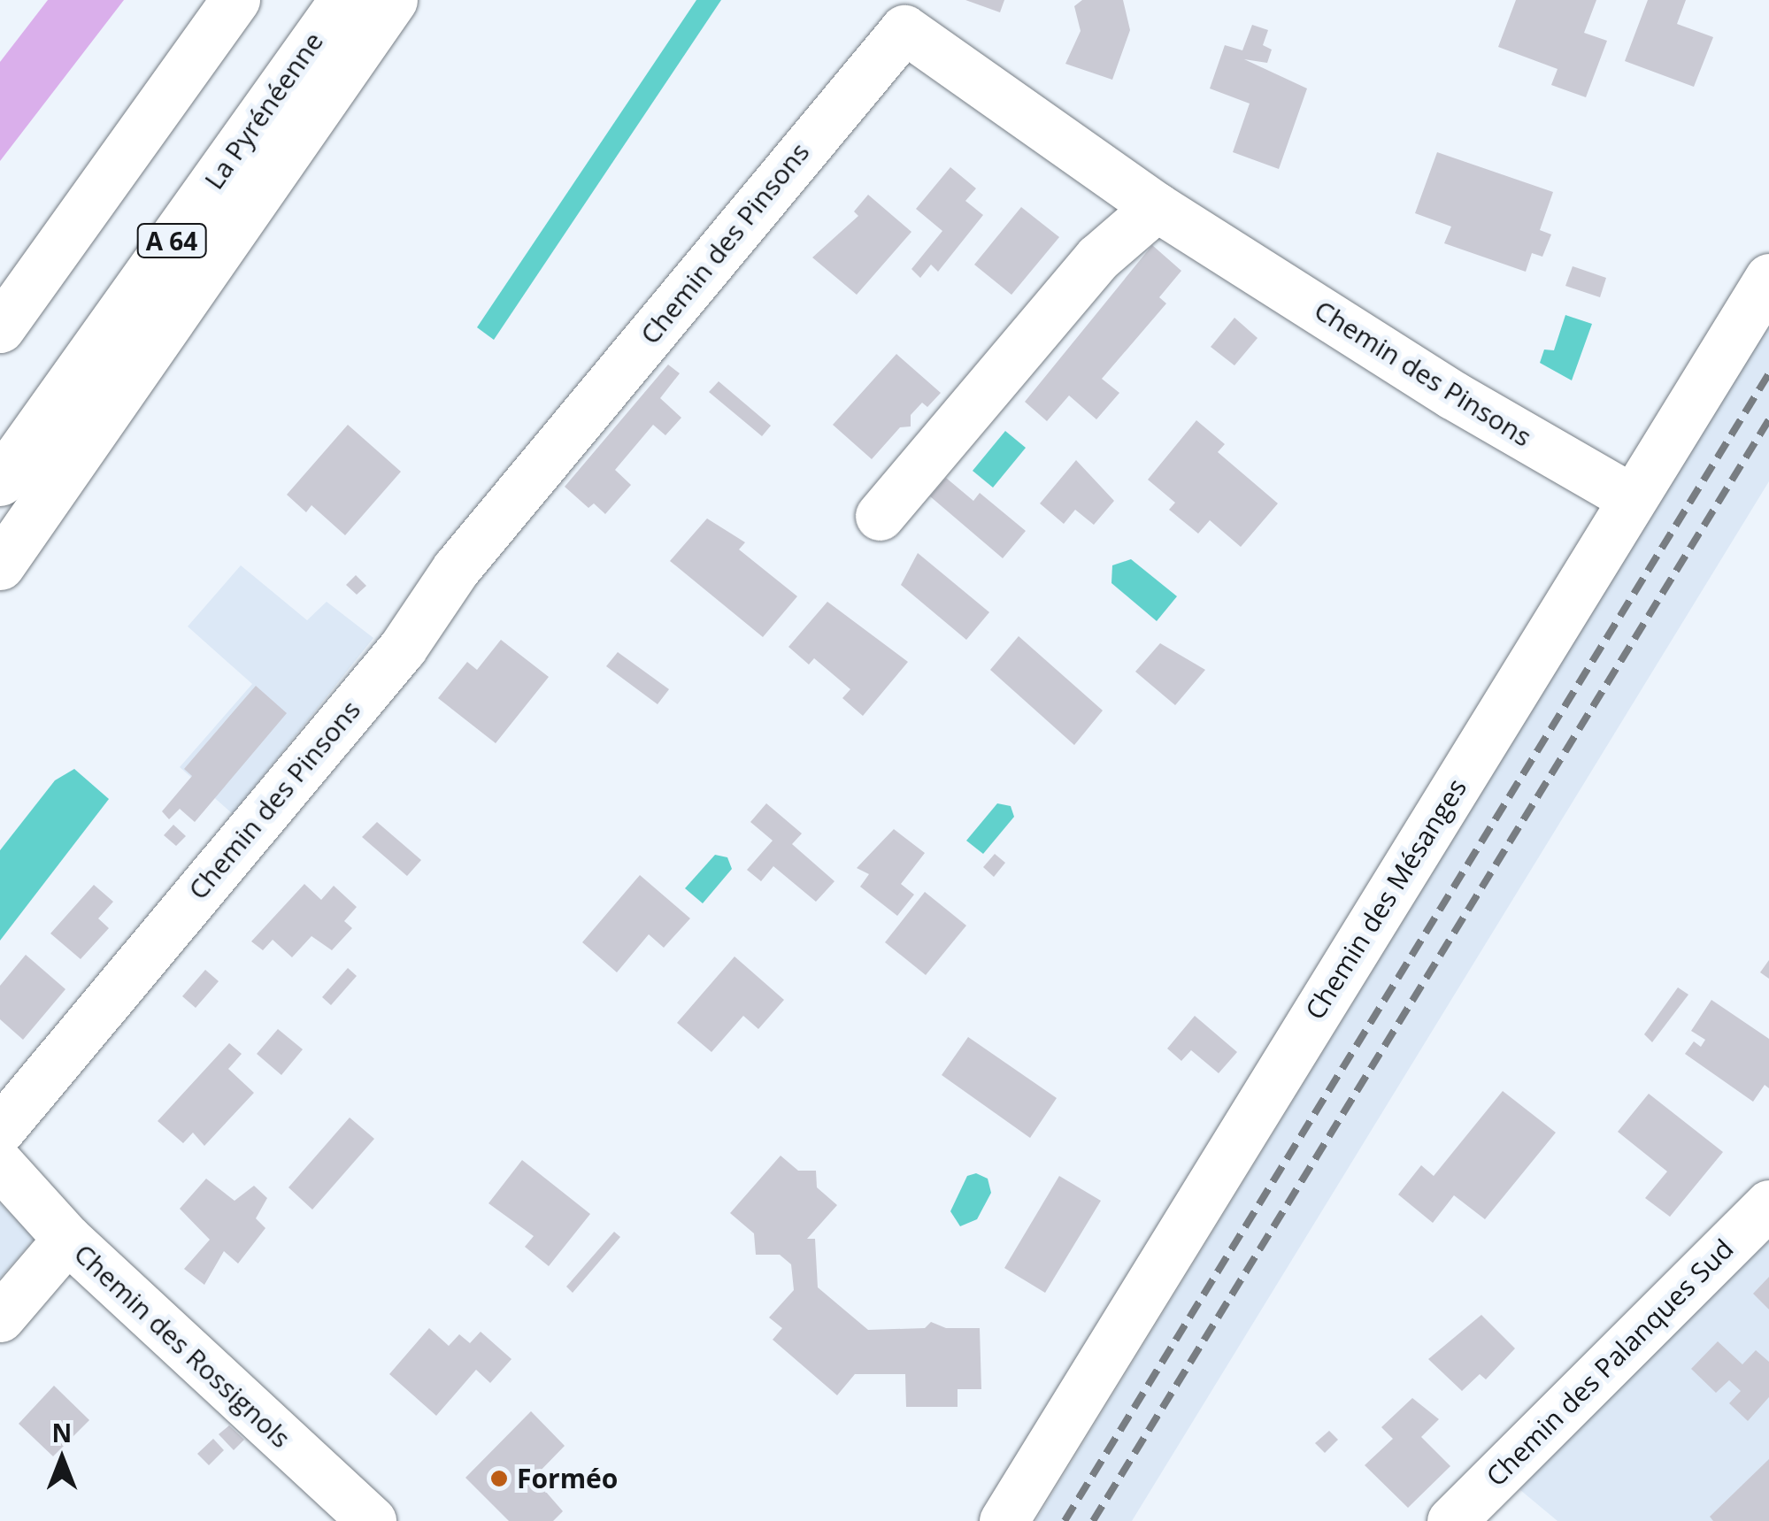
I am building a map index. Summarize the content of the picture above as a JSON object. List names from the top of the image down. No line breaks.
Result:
{"streets":{"main road":["La Pyrénéenne","A 64","Chemin des Pinsons","Chemin des Mésanges","Chemin des Rossignols","Chemin des Palanques Sud"]},"crossings":[["Chemin des Pinsons","Chemin des Mésanges"]],"places":["Forméo"],"north":"top"}
